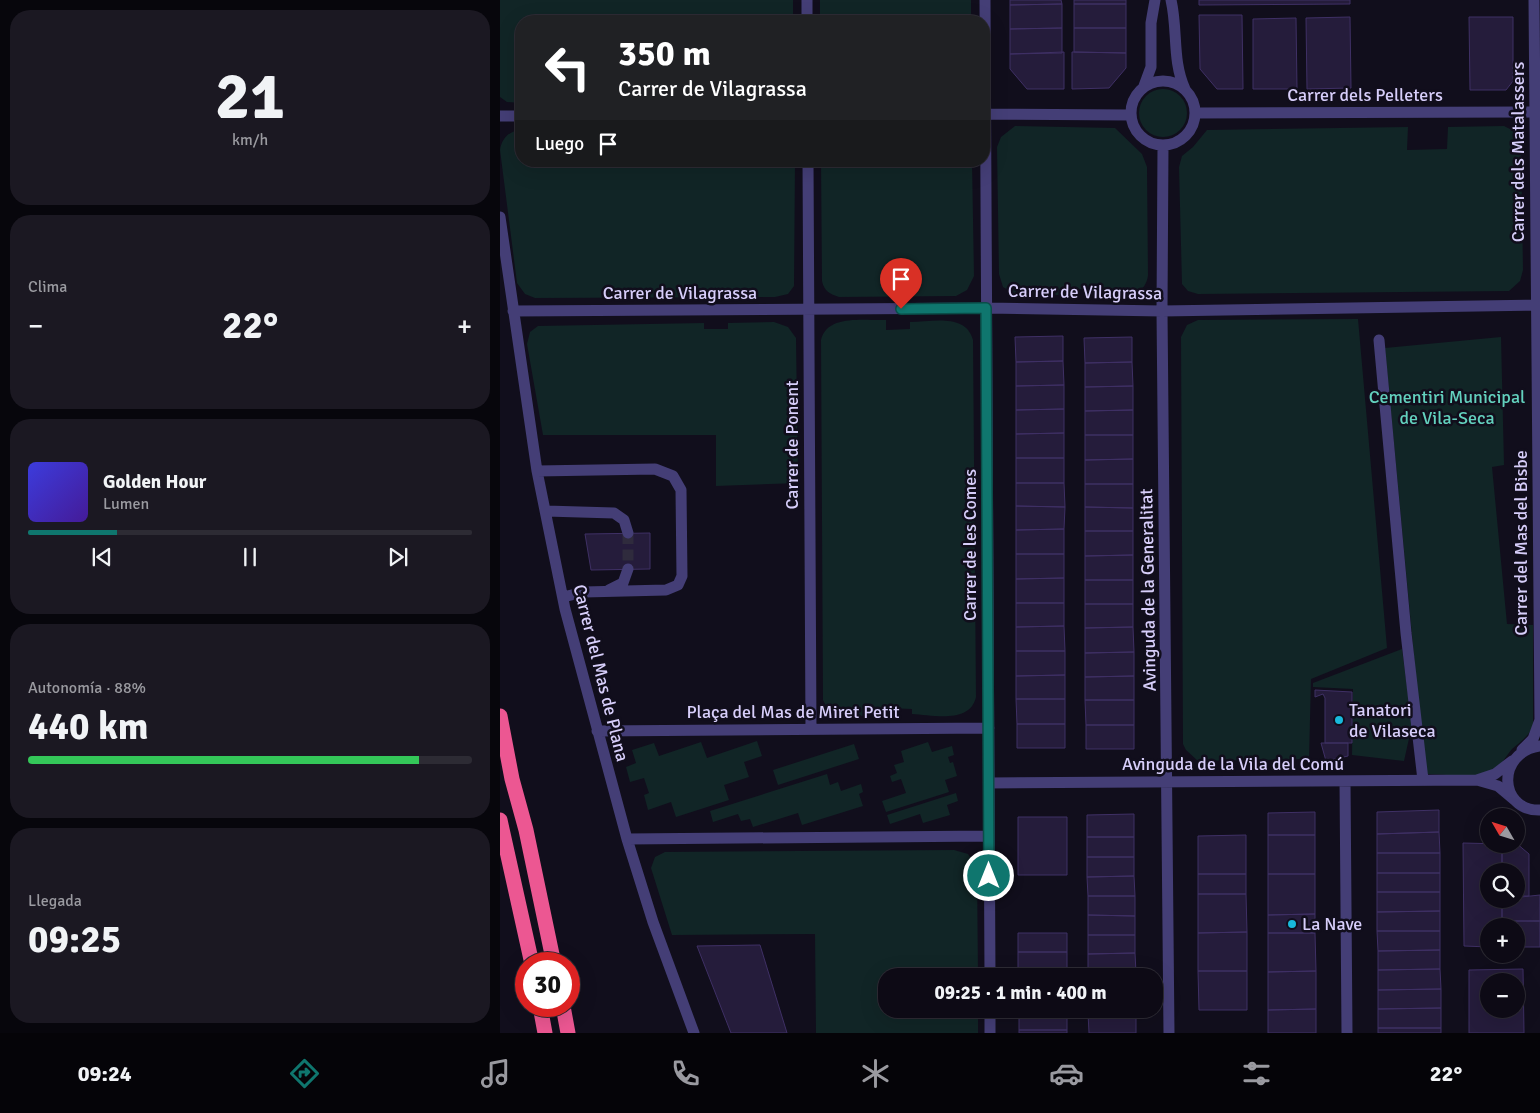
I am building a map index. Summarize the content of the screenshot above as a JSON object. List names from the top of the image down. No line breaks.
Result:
{"streets":{"street":["Carrer dels Pelleters","Carrer dels Matalassers","Carrer de Vilagrassa","Carrer de Ponent","Carrer del Mas del Bisbe","Carrer de les Comes","Avinguda de la Generalitat","Carrer del Mas de Plana","Plaça del Mas de Miret Petit","Avinguda de la Vila del Comú"]},"crossings":[["Carrer dels Pelleters","Carrer dels Matalassers"],["Carrer dels Pelleters","Avinguda de la Generalitat"],["Carrer dels Matalassers","Carrer de Vilagrassa"],["Carrer dels Matalassers","Carrer del Mas del Bisbe"],["Carrer de Vilagrassa","Carrer de Ponent"],["Carrer de Vilagrassa","Carrer del Mas del Bisbe"],["Carrer de Vilagrassa","Carrer de les Comes"],["Carrer de Vilagrassa","Avinguda de la Generalitat"],["Carrer de Vilagrassa","Carrer del Mas de Plana"],["Carrer de Ponent","Plaça del Mas de Miret Petit"],["Carrer del Mas del Bisbe","Avinguda de la Vila del Comú"],["Carrer de les Comes","Plaça del Mas de Miret Petit"],["Carrer de les Comes","Avinguda de la Vila del Comú"],["Avinguda de la Generalitat","Avinguda de la Vila del Comú"],["Carrer del Mas de Plana","Plaça del Mas de Miret Petit"]],"parks":["Cementiri Municipal de Vila-Seca"],"places":["Tanatori de Vilaseca","La Nave"],"north":"top left","page":{"tile":[["21","km/h"],"Clima",["Autonomía · 88%","440 km"],["Llegada","09:25"]],"turn":["350 m","Carrer de Vilagrassa"],"then":"Luego","heat":["−","22°","+"],"song":["Golden Hour","Lumen"],"map_buttons":["+","−"],"limit":"30","trip":"09:25 · 1 min · 400 m","tabs":["09:24","22°"]}}
